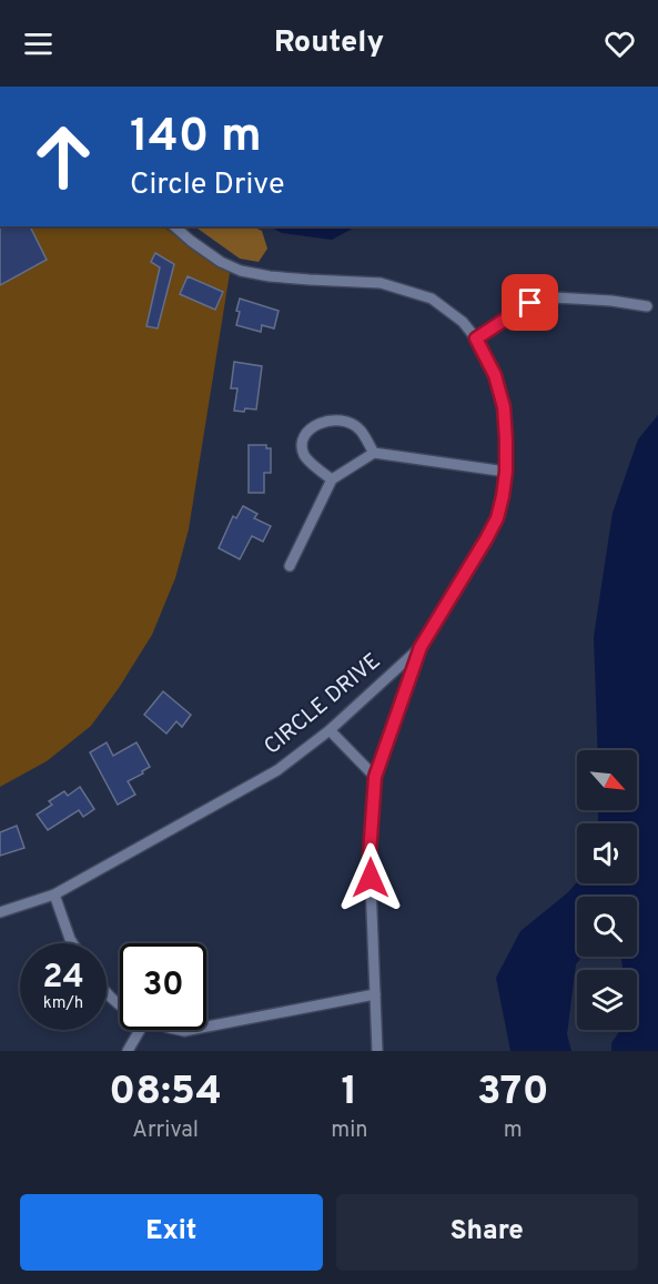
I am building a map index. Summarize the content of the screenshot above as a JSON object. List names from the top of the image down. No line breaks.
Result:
{"streets":{"street":["CIRCLE DRIVE"]},"north":"bottom right","page":{"header":"Routely","turn":["140 m","Circle Drive"],"speed":"24 km/h","limit":"30","eta":["08:54","Arrival","1","min","370","m"],"buttons":["Exit","Share"]}}
